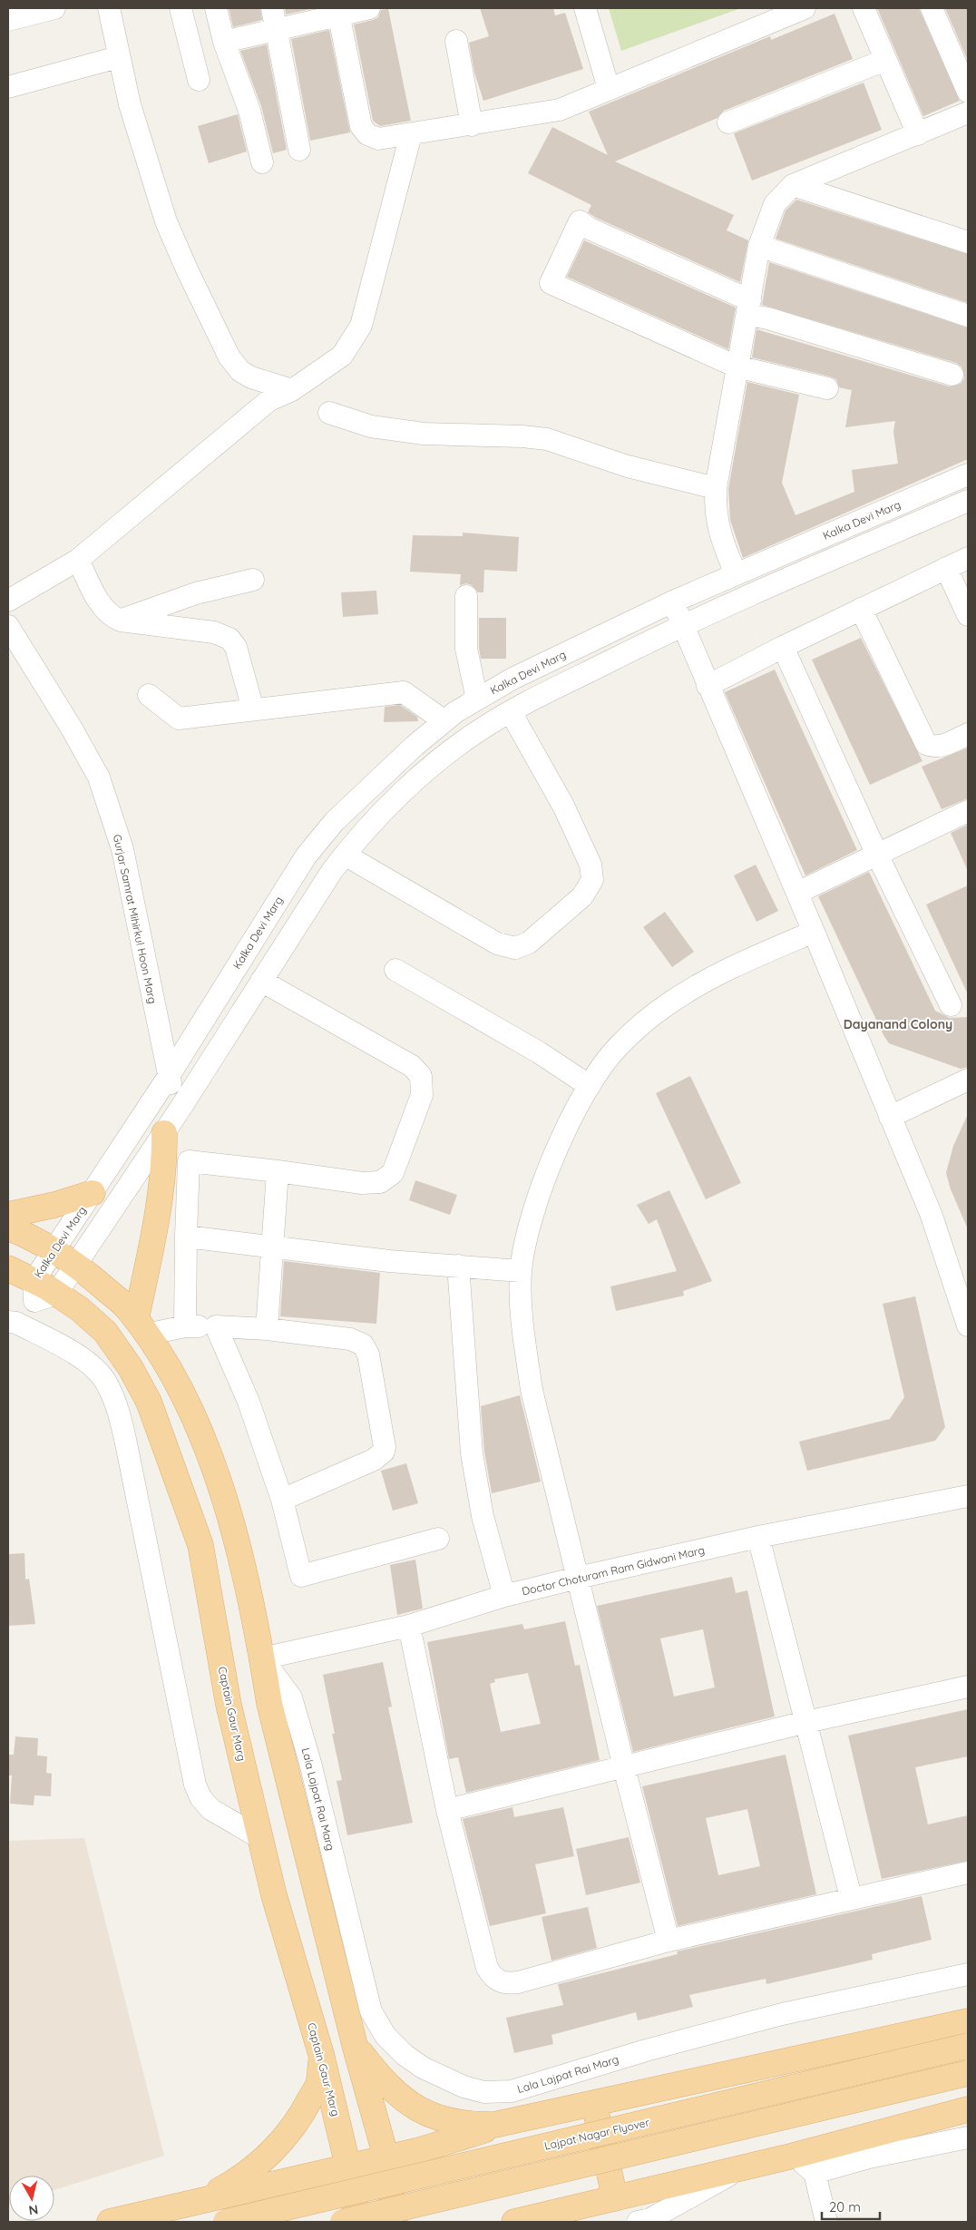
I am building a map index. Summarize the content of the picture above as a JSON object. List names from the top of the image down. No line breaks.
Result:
{"streets":{"main road":["Captain Gaur Marg","Lajpat Nagar Flyover"],"street":["Kalka Devi Marg","Gurjar Samrat Mihirkul Hoon Marg","Doctor Choturam Ram Gidwani Marg","Lala Lajpat Rai Marg"]},"crossings":[["Kalka Devi Marg","Gurjar Samrat Mihirkul Hoon Marg"],["Kalka Devi Marg","Captain Gaur Marg"],["Doctor Choturam Ram Gidwani Marg","Lala Lajpat Rai Marg"]],"districts":["Dayanand Colony"],"scale_bar":"20 m","north":"bottom"}
